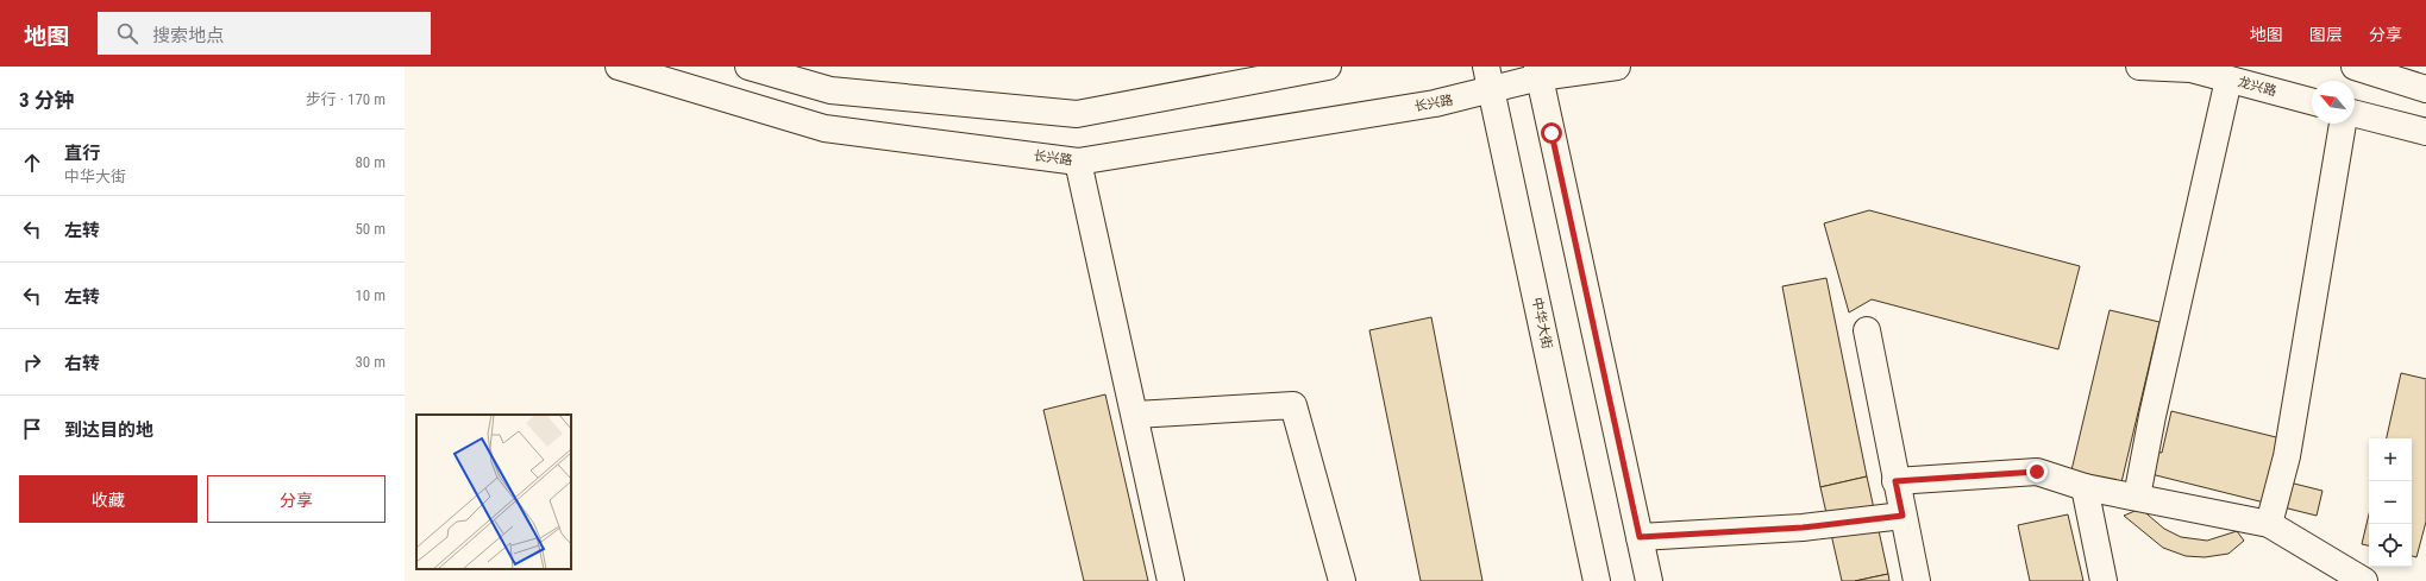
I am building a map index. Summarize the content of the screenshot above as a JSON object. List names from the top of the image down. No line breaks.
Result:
{"streets":{"street":["龙兴路","长兴路","中华大街"]},"crossings":[["长兴路","中华大街"]],"north":"top left","page":{"header":"地图","search":"搜索地点","nav":["地图","图层","分享"],"heading":["3 分钟","步行 · 170 m"],"list":[["直行","中华大街","80 m"],["左转","50 m"],["左转","10 m"],["右转","30 m"],"到达目的地"],"map_buttons":["+","−"],"buttons":["收藏","分享"]}}
